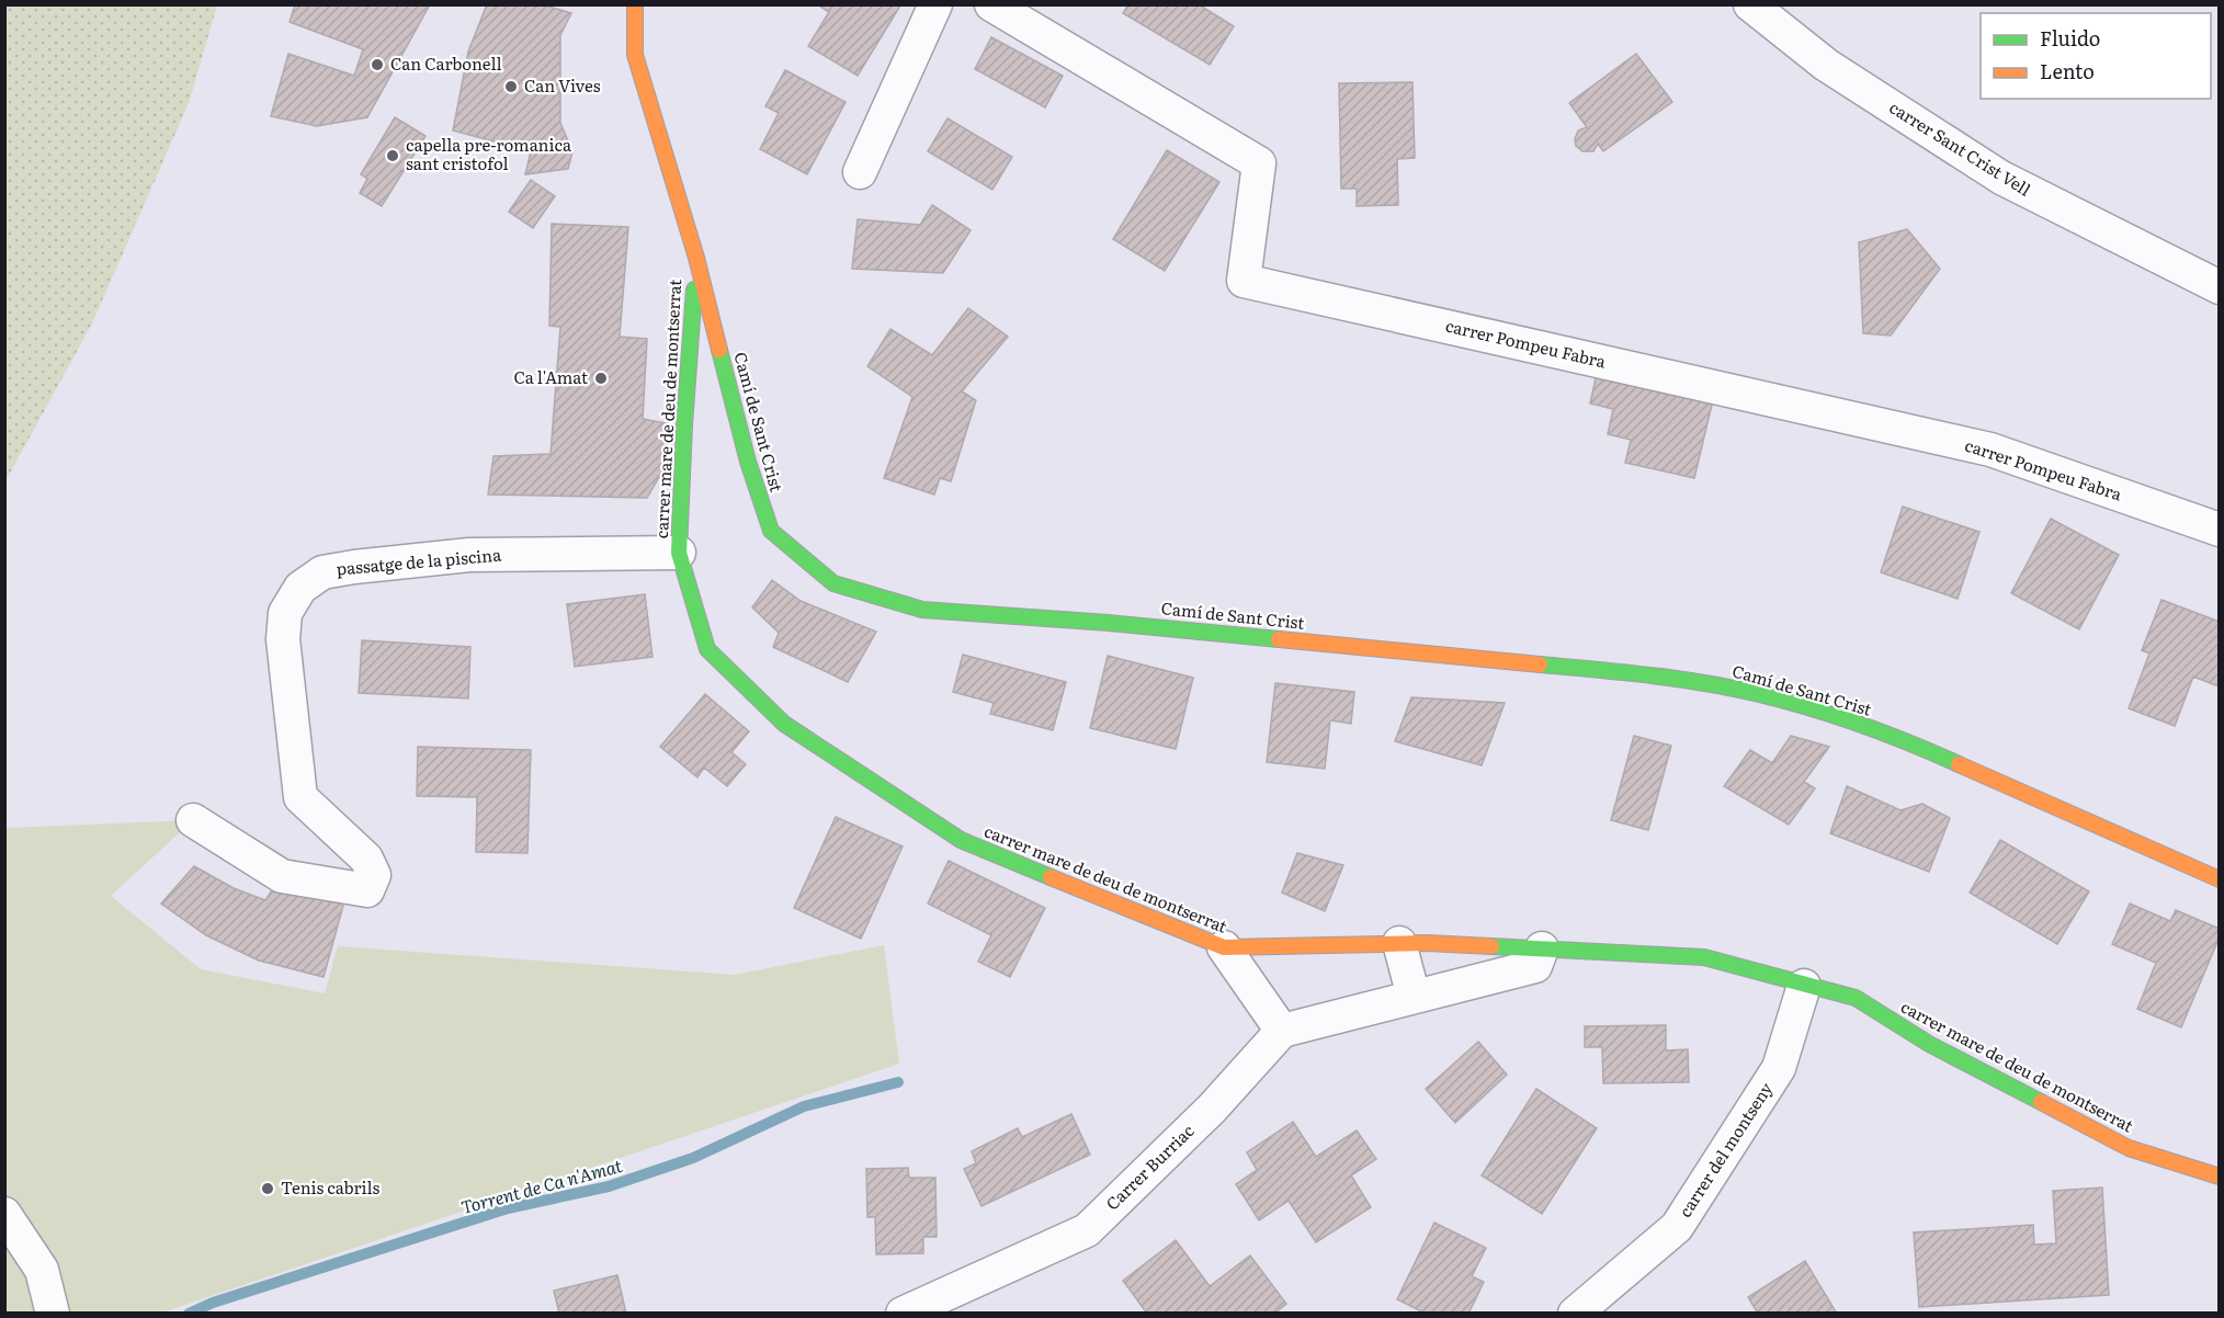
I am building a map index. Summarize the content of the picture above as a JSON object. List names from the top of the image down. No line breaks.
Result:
{"streets":{"street":["carrer Sant Crist Vell","carrer Pompeu Fabra","carrer mare de deu de montserrat","Camí de Sant Crist","passatge de la piscina","carrer del montseny","Carrer Burriac"]},"crossings":[["carrer mare de deu de montserrat","Camí de Sant Crist"],["carrer mare de deu de montserrat","passatge de la piscina"],["carrer mare de deu de montserrat","carrer del montseny"]],"water":["Torrent de Ca n'Amat"],"places":["Can Carbonell","Can Vives","capella pre-romanica sant cristofol","Ca l'Amat","Tenis cabrils"],"legend":["Fluido","Lento"]}
